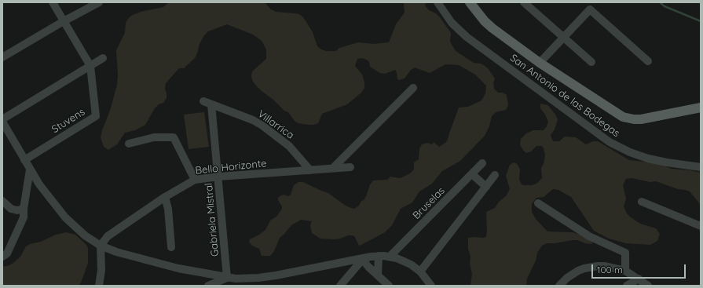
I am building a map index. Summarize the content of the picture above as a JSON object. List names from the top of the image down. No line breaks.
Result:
{"streets":{"street":["San Antonio de las Bodegas","Stuvens","Villarrica","Bello Horizonte","Bruselas","Gabriela Mistral"]},"crossings":[["Villarrica","Bello Horizonte"],["Villarrica","Gabriela Mistral"],["Bello Horizonte","Gabriela Mistral"]],"scale_bar":"100 m"}
